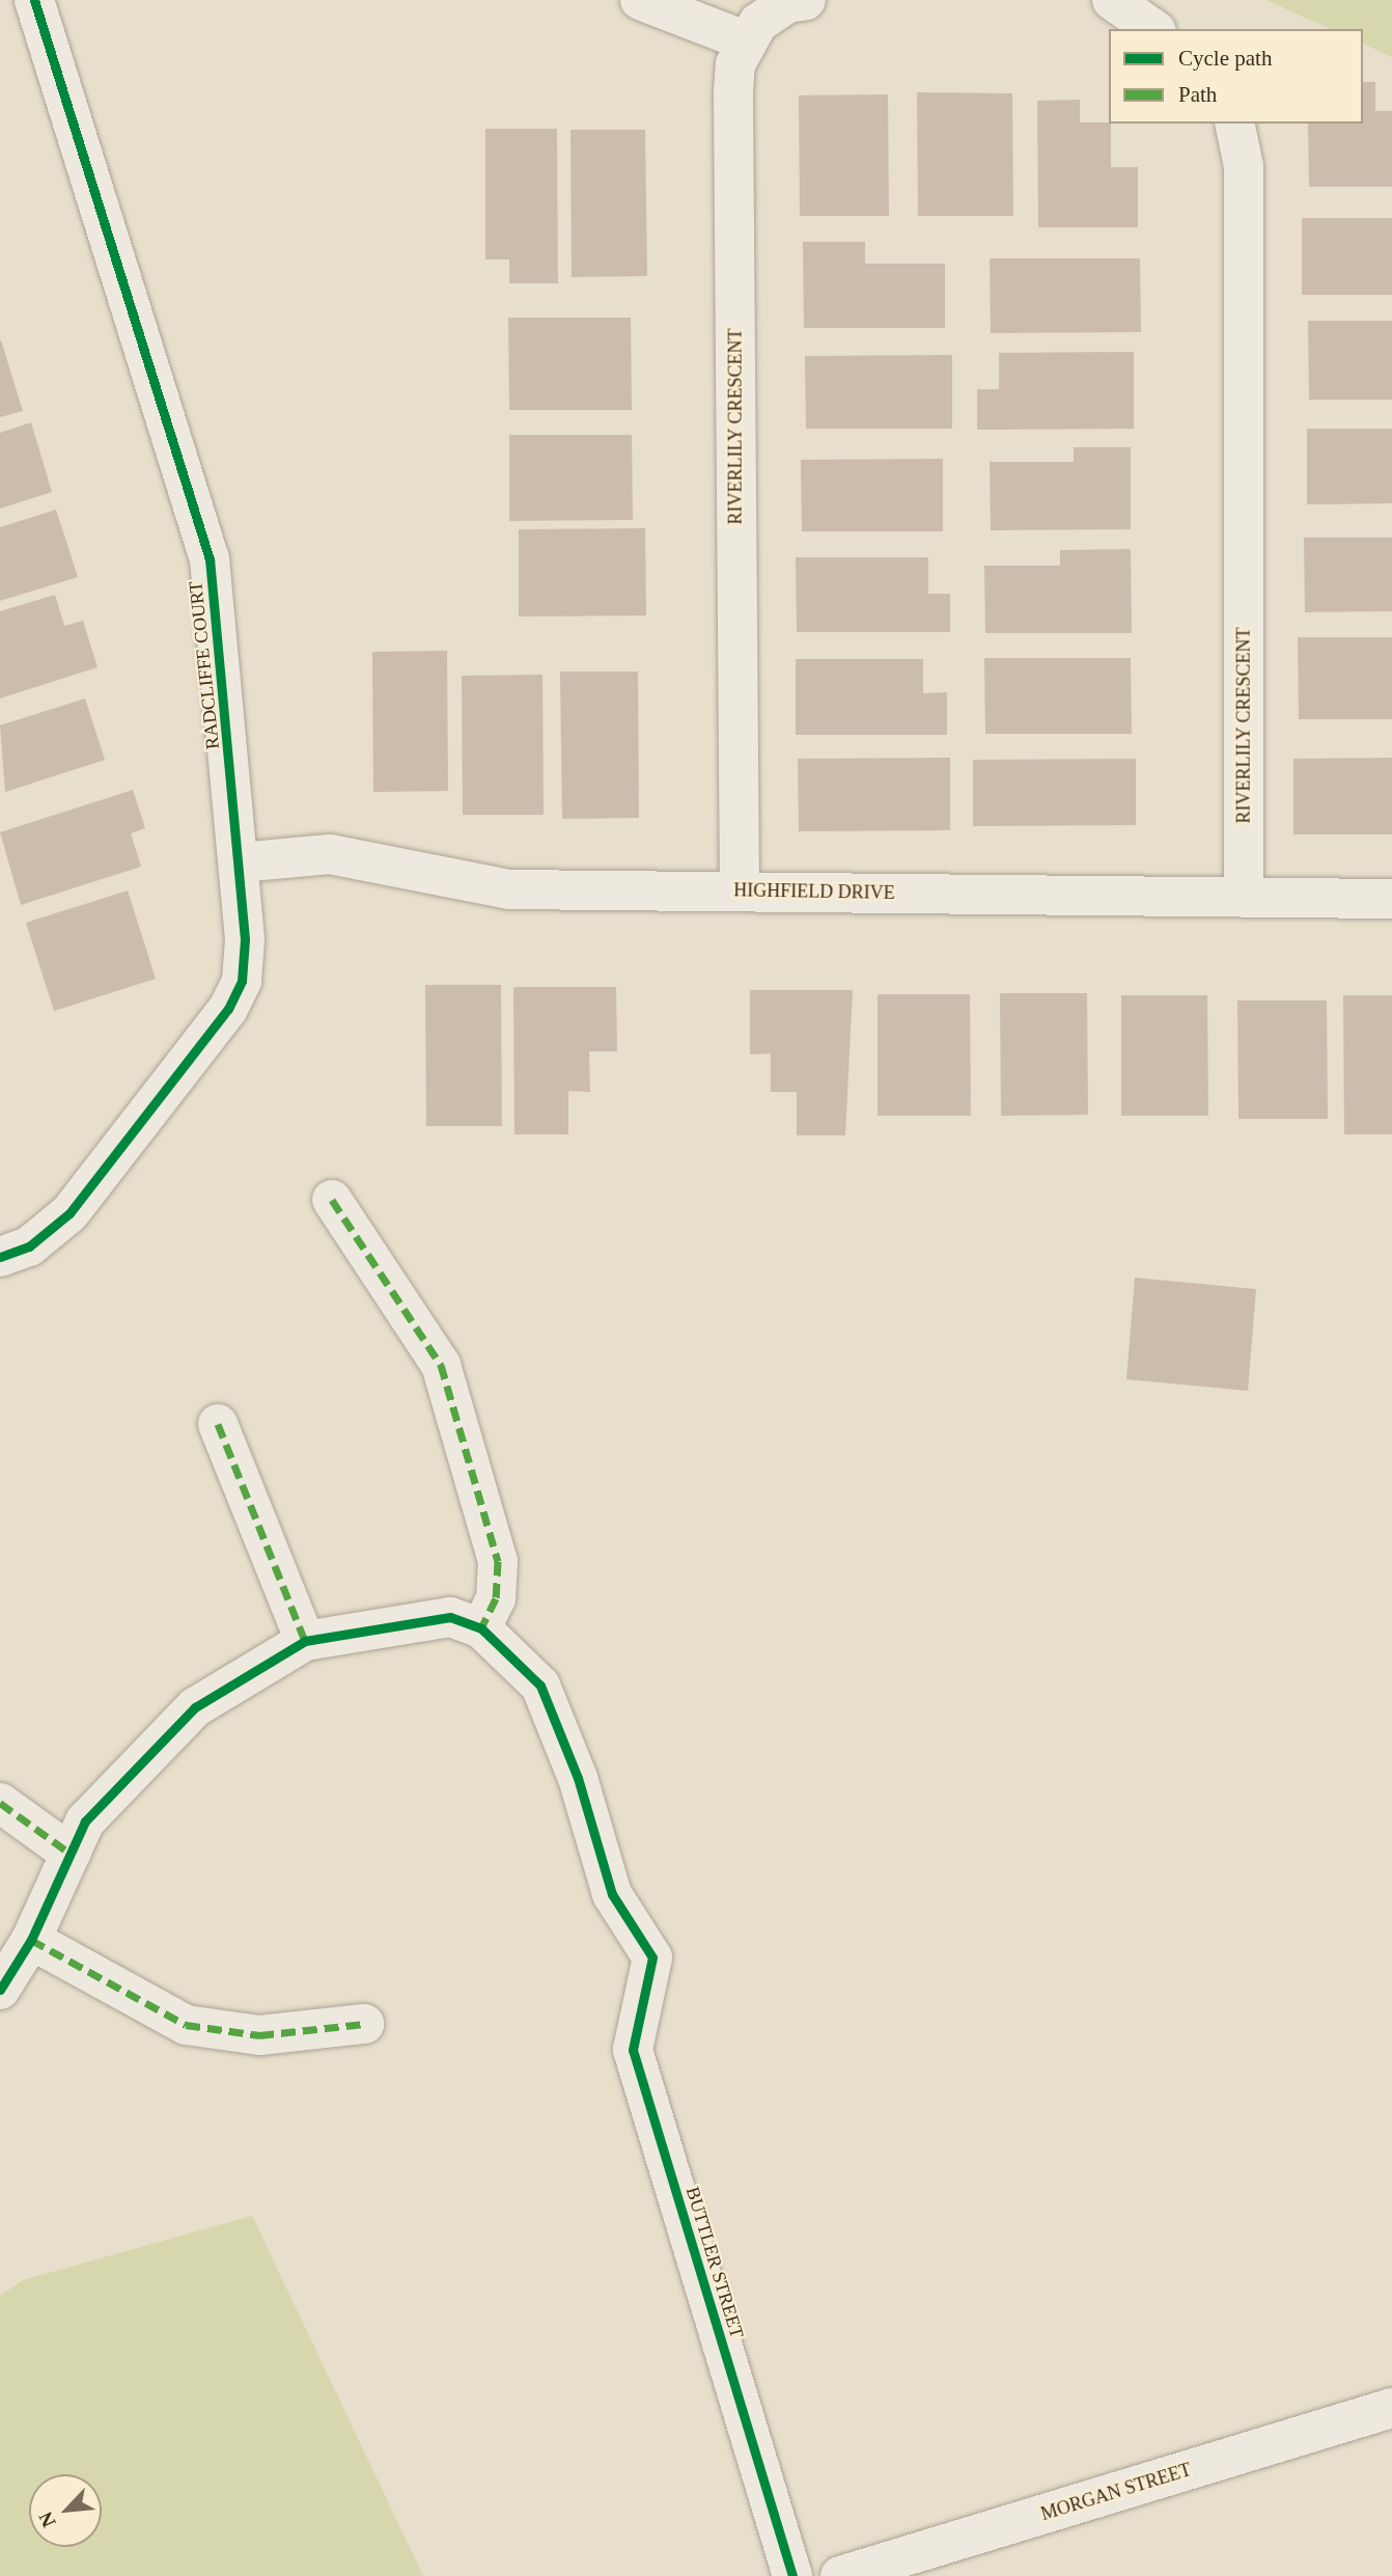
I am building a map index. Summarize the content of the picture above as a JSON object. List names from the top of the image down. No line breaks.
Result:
{"streets":{"street":["RIVERLILY CRESCENT","RADCLIFFE COURT","HIGHFIELD DRIVE","BUTTLER STREET","MORGAN STREET"]},"crossings":[["RIVERLILY CRESCENT","HIGHFIELD DRIVE"],["RADCLIFFE COURT","HIGHFIELD DRIVE"]],"legend":["Cycle path","Path"],"north":"bottom left"}
